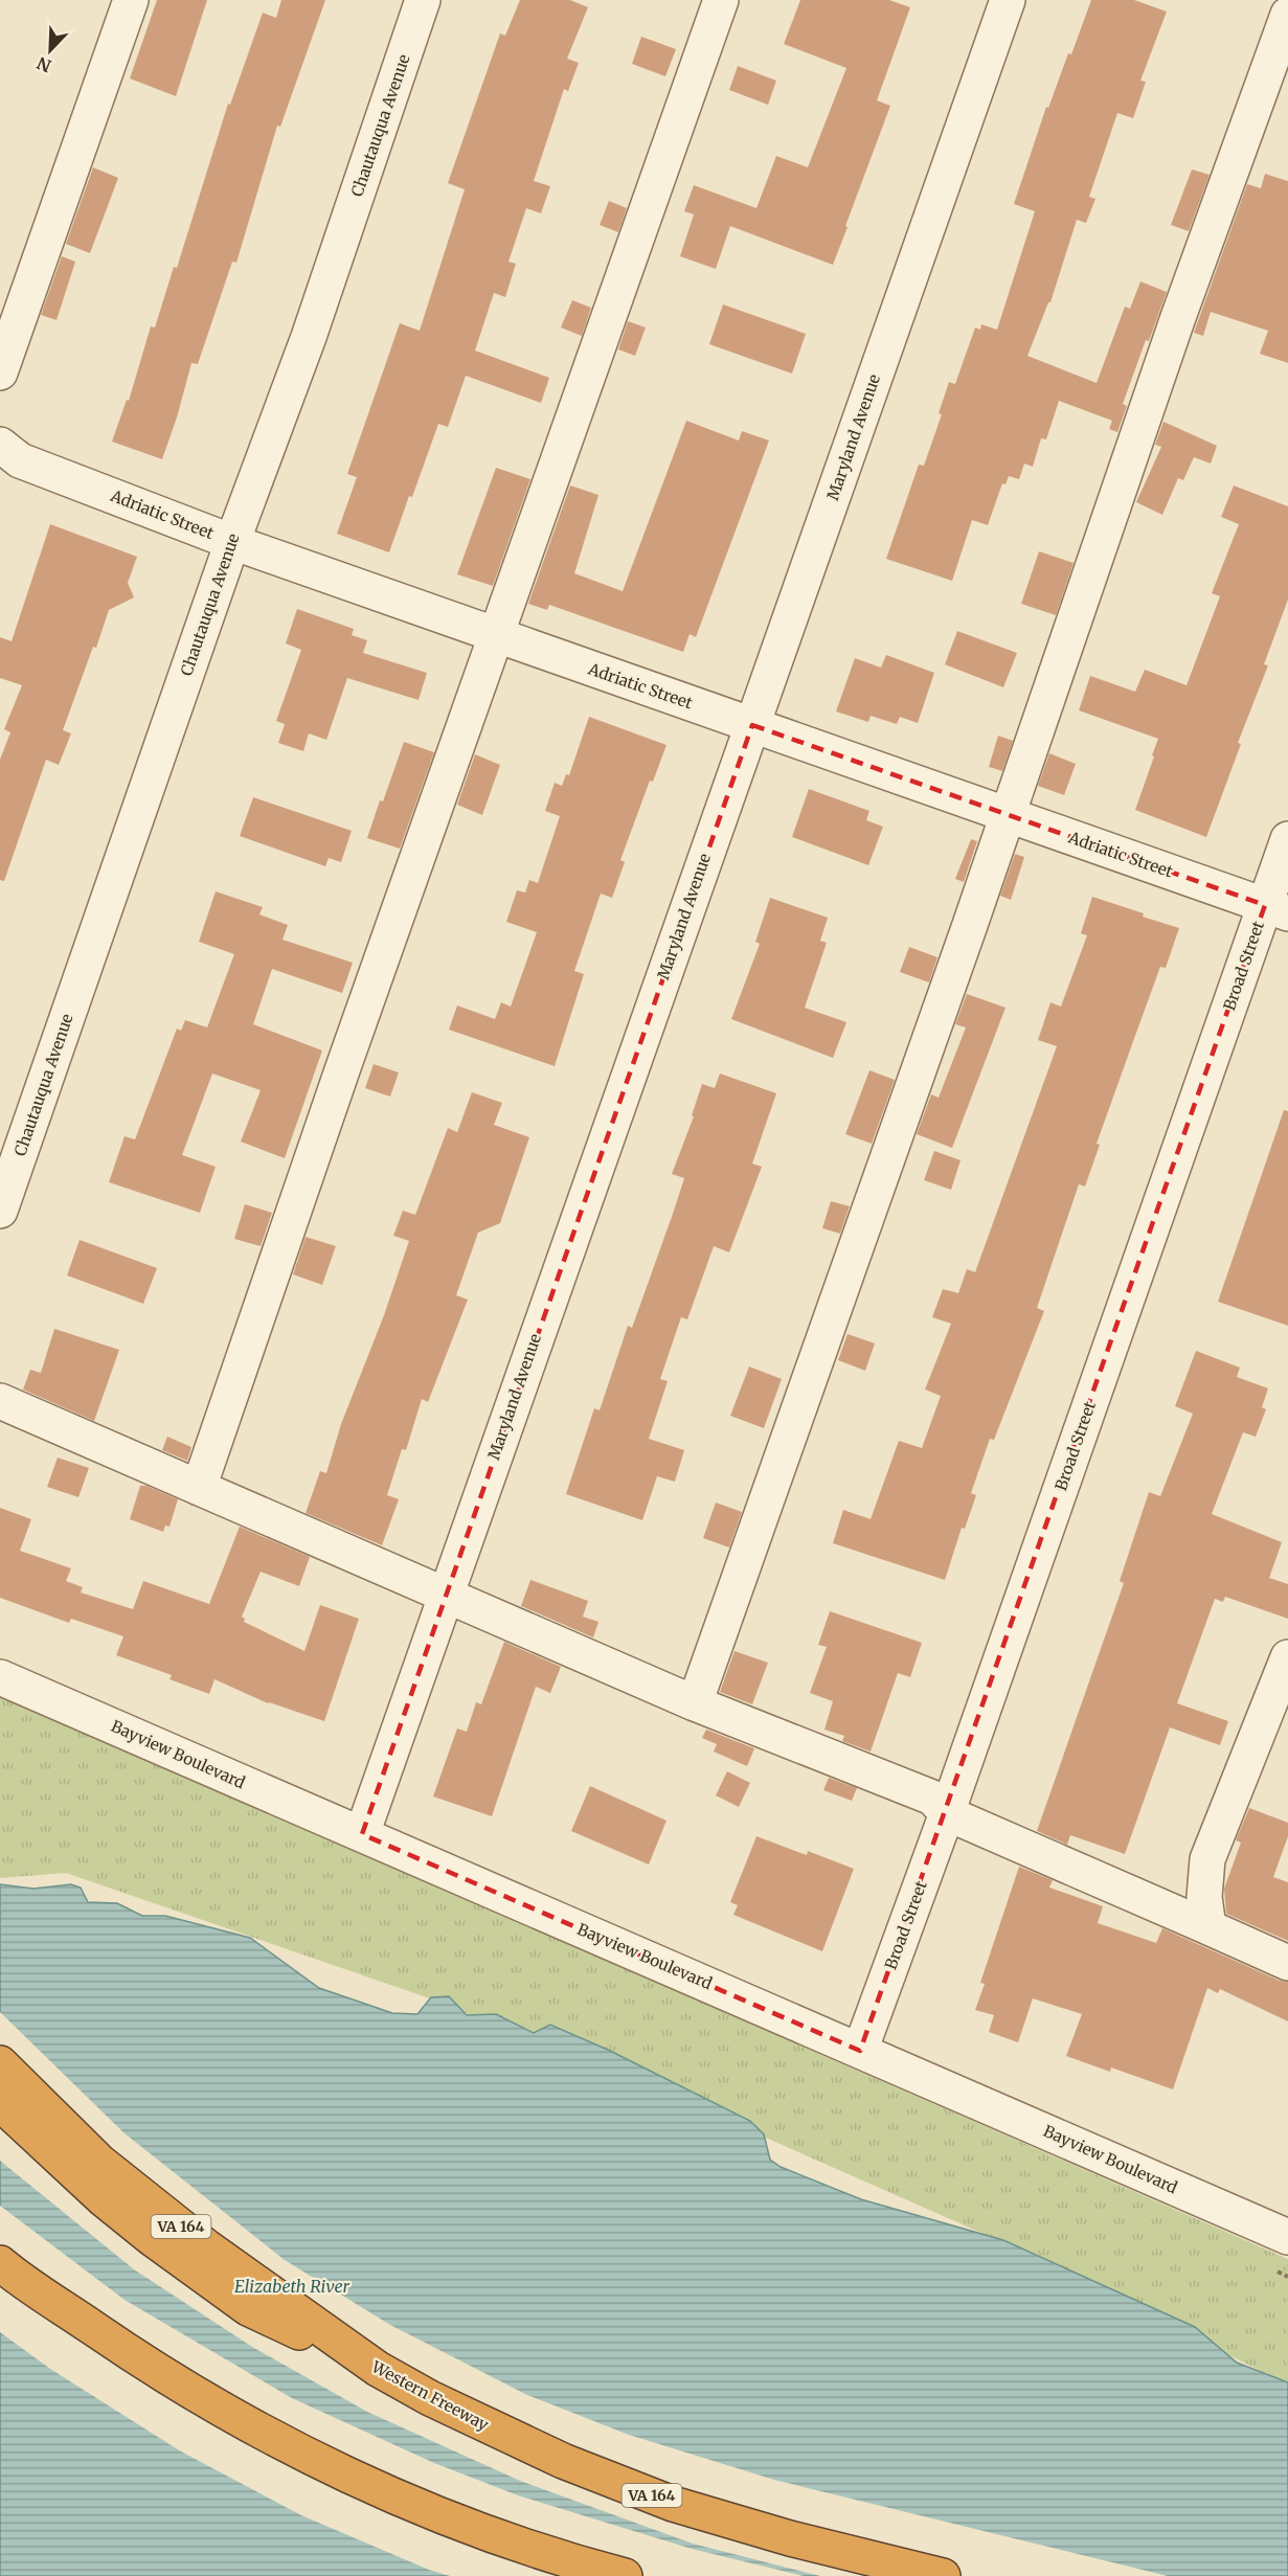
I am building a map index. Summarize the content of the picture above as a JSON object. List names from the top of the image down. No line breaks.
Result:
{"streets":{"highway":["VA 164","Western Freeway"],"street":["Chautauqua Avenue","Maryland Avenue","Adriatic Street","Broad Street","Bayview Boulevard"]},"crossings":[["Chautauqua Avenue","Adriatic Street"],["Maryland Avenue","Adriatic Street"],["Maryland Avenue","Bayview Boulevard"],["Adriatic Street","Broad Street"],["Broad Street","Bayview Boulevard"]],"water":["Elizabeth River"],"north":"bottom left"}
